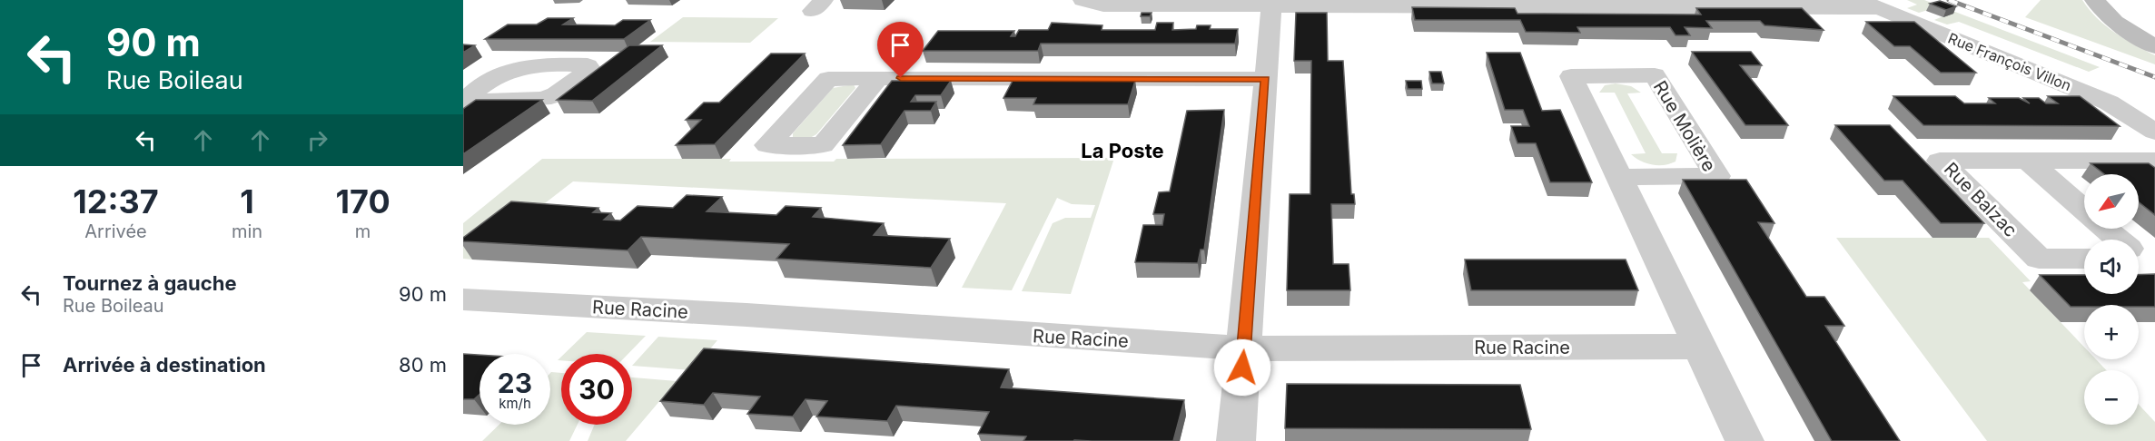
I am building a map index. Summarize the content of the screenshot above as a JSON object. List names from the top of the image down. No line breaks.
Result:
{"streets":{"street":["Rue François Villon","Rue Molière","Rue Balzac","Rue Racine"]},"crossings":[["Rue Molière","Rue Racine"]],"districts":["La Poste"],"north":"bottom left","page":{"turn":["90 m","Rue Boileau"],"eta":["12:37","Arrivée","1","min","170","m"],"map_buttons":["+","−"],"list":[{"name":"Tournez à gauche","note":"Rue Boileau","value":"90 m"},{"name":"Arrivée à destination","value":"80 m"}],"speed":"23 km/h","limit":"30"}}
